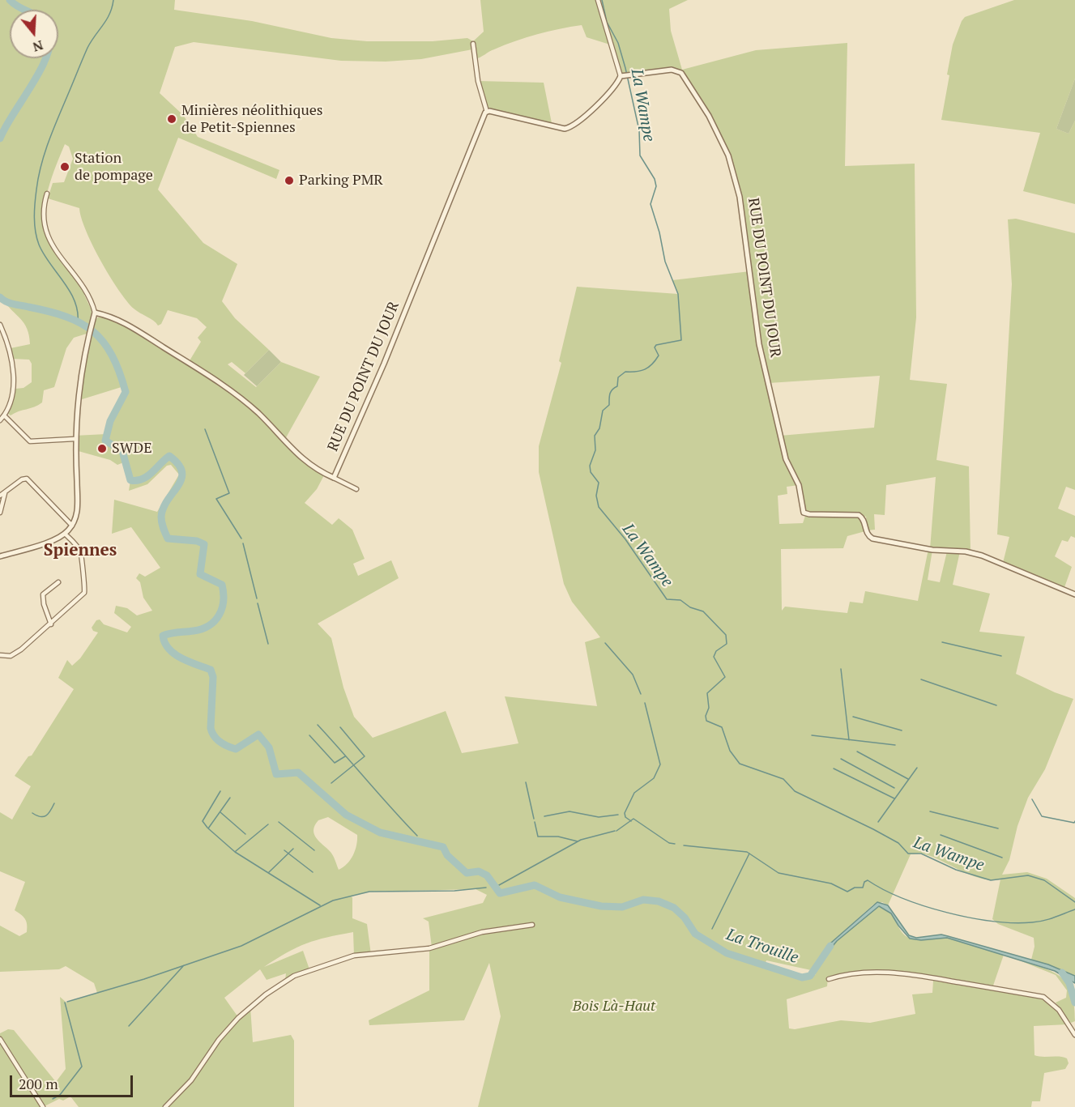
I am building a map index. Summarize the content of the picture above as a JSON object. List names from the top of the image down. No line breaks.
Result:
{"streets":{"street":["RUE DU POINT DU JOUR"]},"districts":["Spiennes"],"water":["La Wampe","La Trouille"],"parks":["Bois Là-Haut"],"places":["Minières néolithiques de Petit-Spiennes","Station de pompage","Parking PMR","SWDE"],"scale_bar":"200 m","north":"bottom"}
